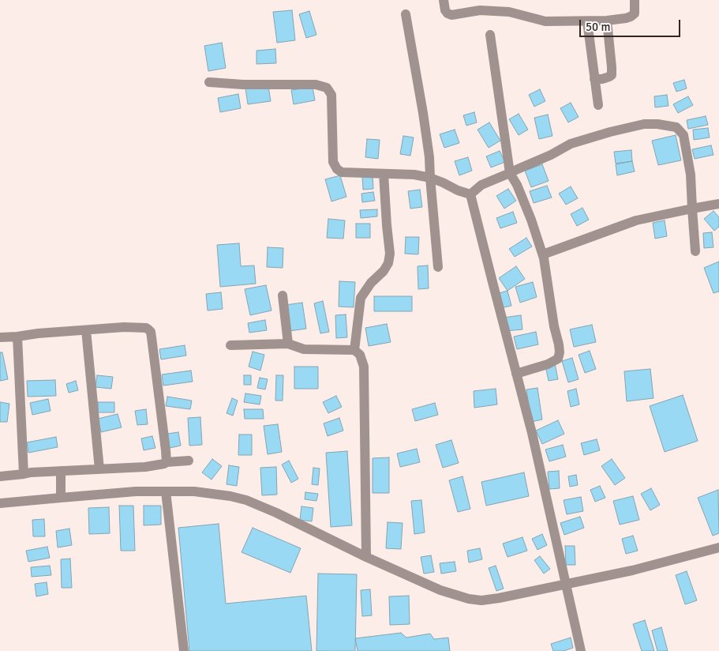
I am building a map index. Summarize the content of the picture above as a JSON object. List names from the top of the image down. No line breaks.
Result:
{"scale_bar":"50 m"}
